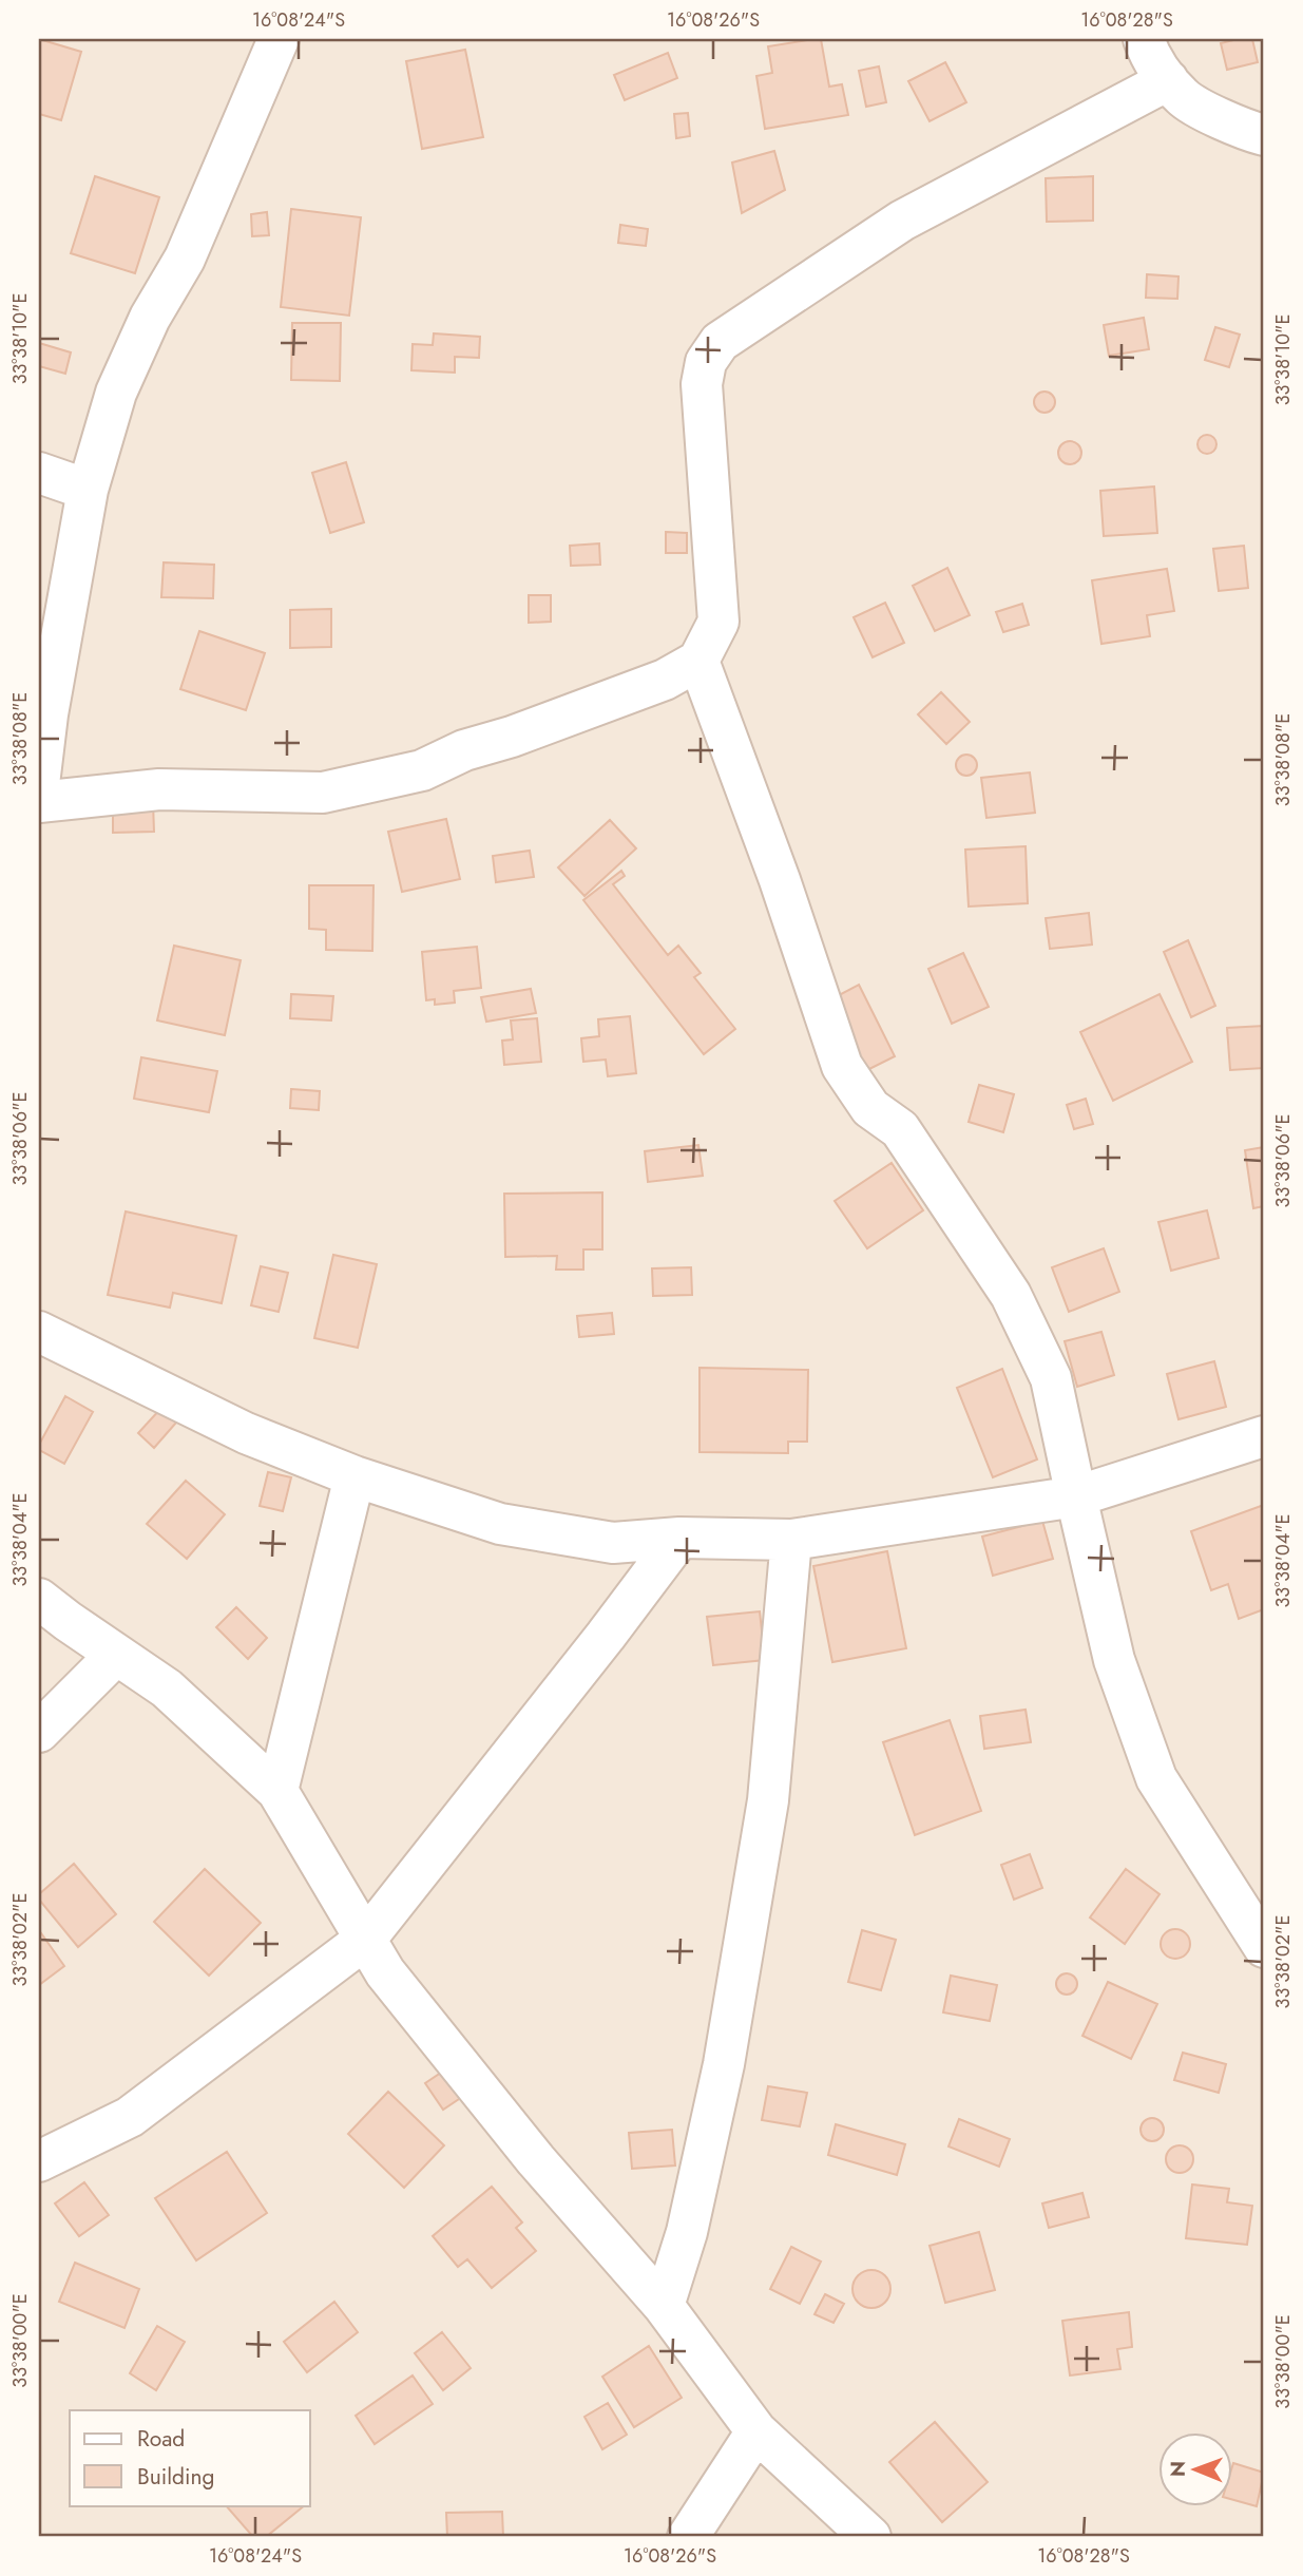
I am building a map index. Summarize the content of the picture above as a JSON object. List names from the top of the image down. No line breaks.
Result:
{"legend":["Road","Building"],"north":"left","coordinates":["16°08'24\"S","16°08'26\"S","16°08'28\"S","33°38'10\"E","33°38'08\"E","33°38'06\"E","33°38'04\"E","33°38'02\"E","33°38'00\"E"]}
